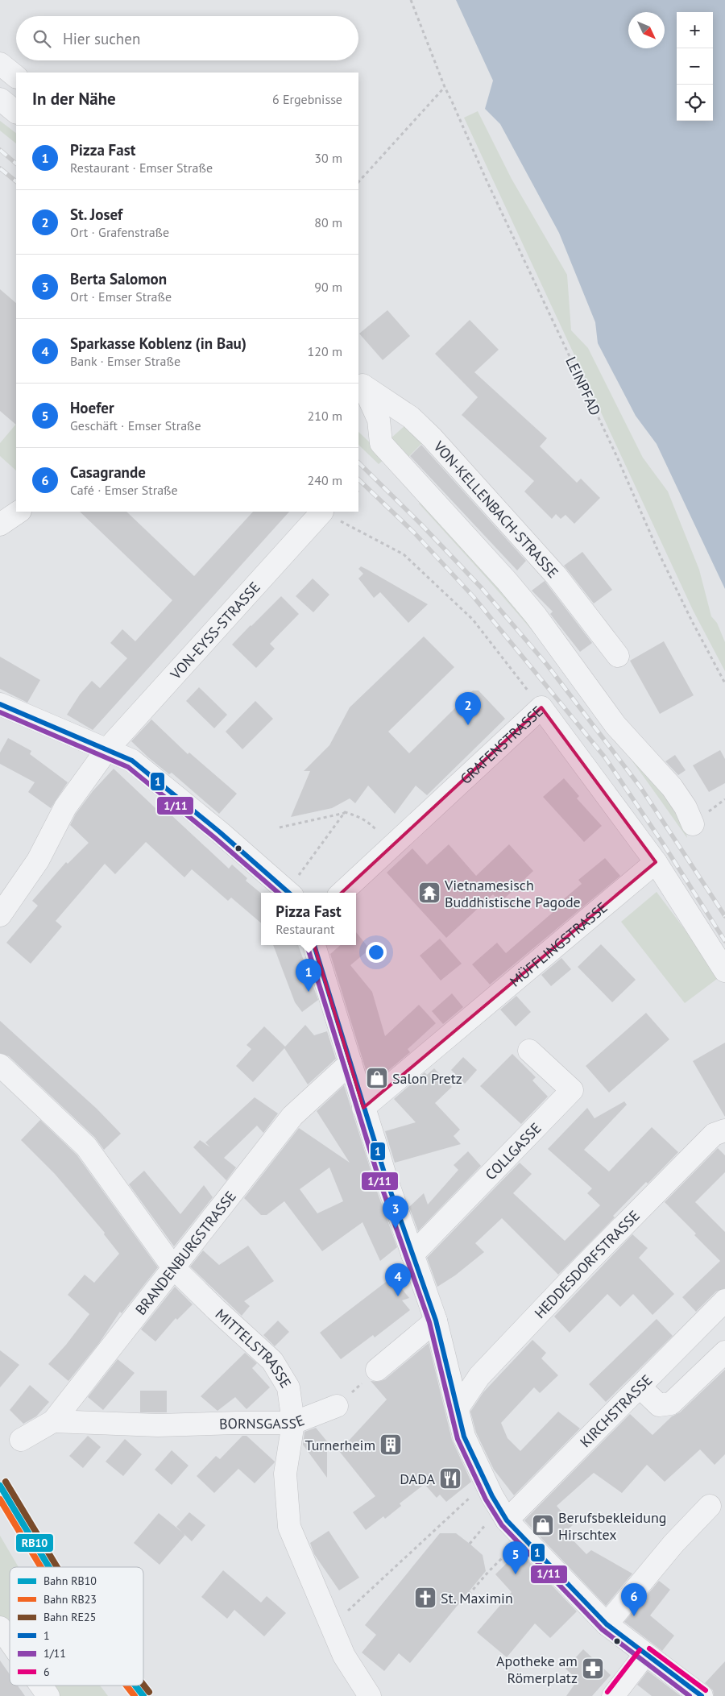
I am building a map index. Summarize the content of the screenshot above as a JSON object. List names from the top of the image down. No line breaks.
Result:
{"streets":{"street":["VON-KELLENBACH-STRASSE","VON-EYSS-STRASSE","GRAFENSTRASSE","MÜFFLINGSTRASSE","COLLGASSE","BRANDENBURGSTRASSE","HEDDESDORFSTRASSE","MITTELSTRASSE","KIRCHSTRASSE","BORNSGASSE"],"path":["LEINPFAD"]},"crossings":[["GRAFENSTRASSE","MÜFFLINGSTRASSE"],["BRANDENBURGSTRASSE","MITTELSTRASSE"],["BRANDENBURGSTRASSE","BORNSGASSE"],["MITTELSTRASSE","BORNSGASSE"]],"places":{"temple":["Vietnamesisch Buddhistische Pagode"],"shop":["Salon Pretz","Berufsbekleidung Hirschtex"],"building":["Turnerheim"],"restaurant":["DADA"],"church":["St. Maximin"],"pharmacy":["Apotheke am Römerplatz"]},"lines":["transit line 1","transit line 1/11","rail line RE25","rail line RB10","rail line RB23","transit line 6"],"legend":["Bahn RB10","Bahn RB23","Bahn RE25","1","1/11","6"],"north":"bottom right","page":{"map_buttons":["+","−"],"search":"Hier suchen","heading":["In der Nähe","6 Ergebnisse"],"list":[{"mark":"1","name":"Pizza Fast","note":"Restaurant · Emser Straße","value":"30 m"},{"mark":"2","name":"St. Josef","note":"Ort · Grafenstraße","value":"80 m"},{"mark":"3","name":"Berta Salomon","note":"Ort · Emser Straße","value":"90 m"},{"mark":"4","name":"Sparkasse Koblenz (in Bau)","note":"Bank · Emser Straße","value":"120 m"},{"mark":"5","name":"Hoefer","note":"Geschäft · Emser Straße","value":"210 m"},{"mark":"6","name":"Casagrande","note":"Café · Emser Straße","value":"240 m"}],"pins":["2","1","3","4","5","6"],"popup":["Pizza Fast","Restaurant"]}}
